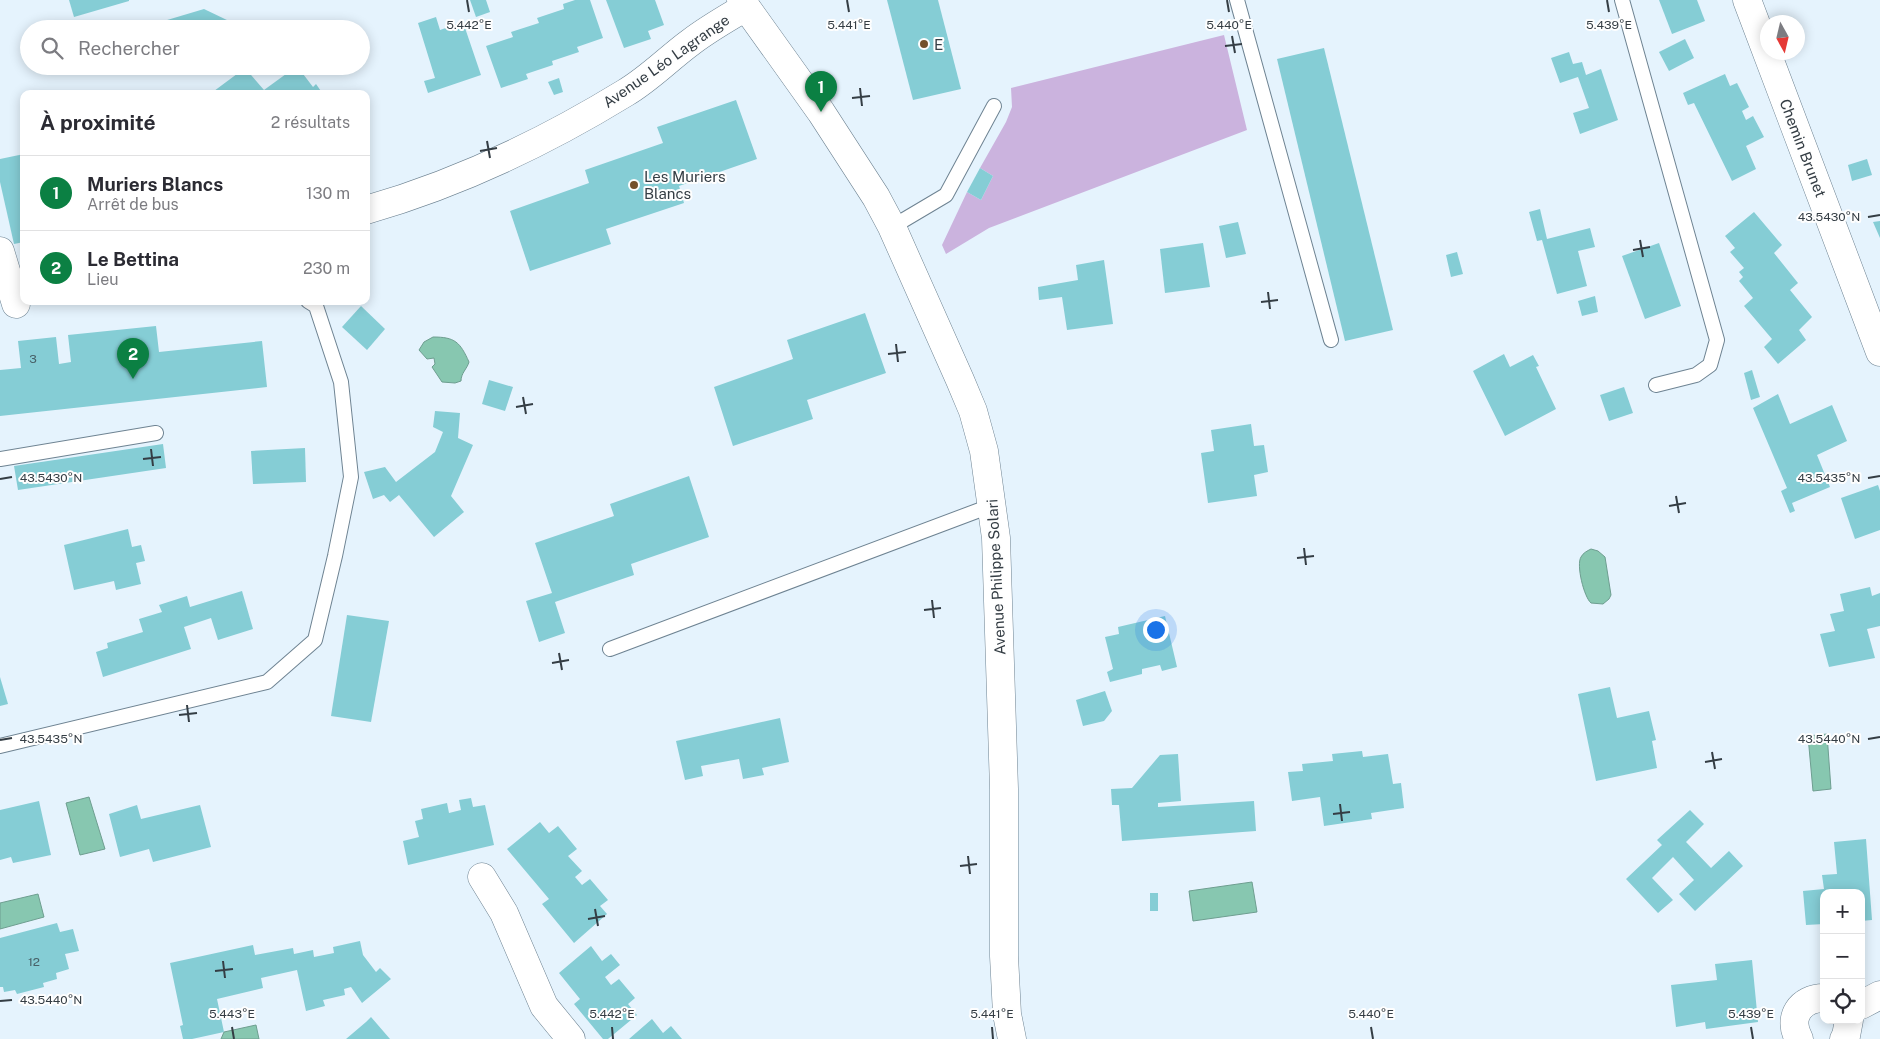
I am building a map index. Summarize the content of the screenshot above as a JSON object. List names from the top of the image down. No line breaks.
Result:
{"streets":{"street":["Avenue Léo Lagrange","Chemin Brunet","Avenue Philippe Solari"]},"crossings":[["Avenue Léo Lagrange","Avenue Philippe Solari"]],"places":["E","Les Muriers Blancs"],"house_numbers":["3","12"],"north":"bottom","page":{"search":"Rechercher","pins":["1","2"],"heading":["À proximité","2 résultats"],"list":[{"mark":"1","name":"Muriers Blancs","note":"Arrêt de bus","value":"130 m"},{"mark":"2","name":"Le Bettina","note":"Lieu","value":"230 m"}],"map_buttons":["+","−"]},"coordinates":["5.442°E","5.441°E","5.440°E","5.439°E","43.5430°N","43.5435°N","43.5440°N","5.443°E"]}
